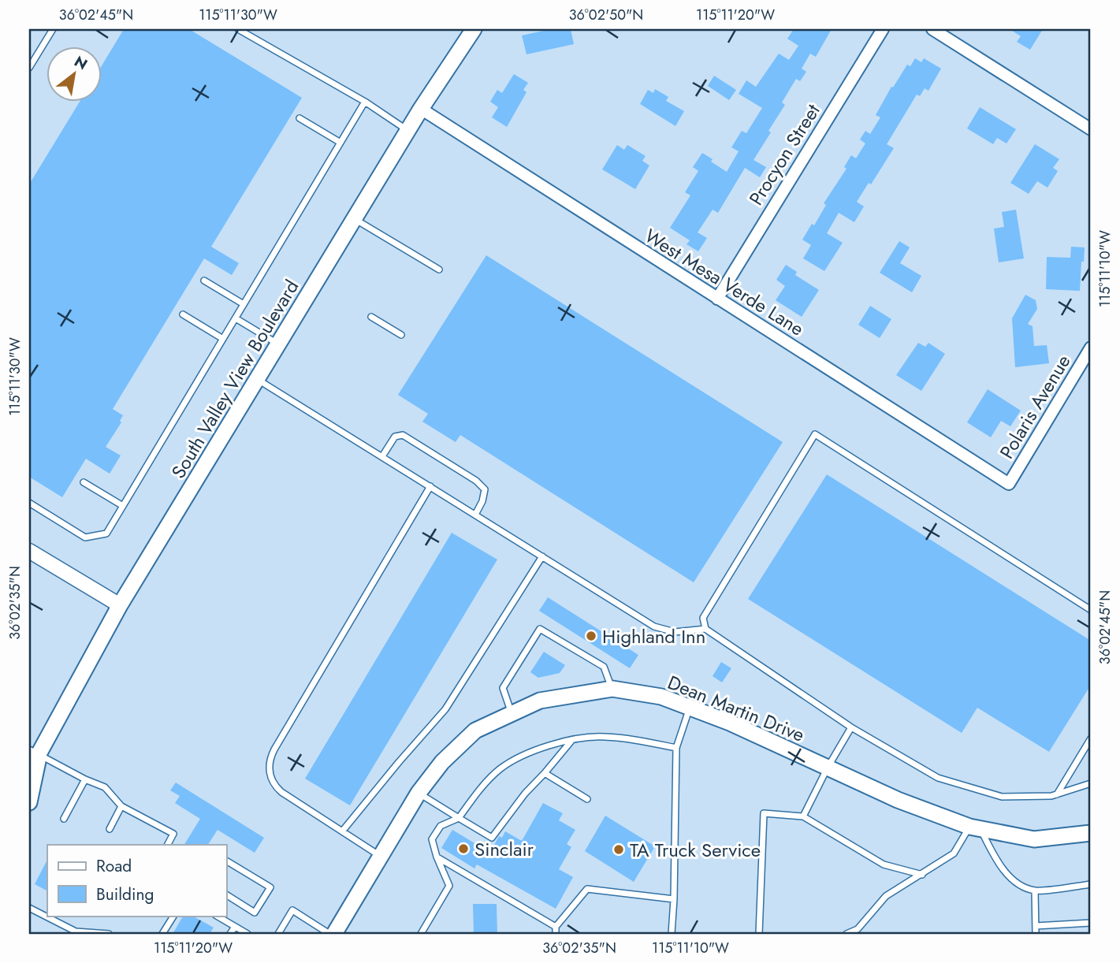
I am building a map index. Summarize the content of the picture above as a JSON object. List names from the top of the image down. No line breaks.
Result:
{"streets":{"main road":["South Valley View Boulevard","Dean Martin Drive"],"street":["Procyon Street","West Mesa Verde Lane","Polaris Avenue"]},"crossings":[["Procyon Street","West Mesa Verde Lane"],["West Mesa Verde Lane","South Valley View Boulevard"],["West Mesa Verde Lane","Polaris Avenue"]],"places":["Highland Inn","Sinclair","TA Truck Service"],"legend":["Road","Building"],"north":"top right","coordinates":["36°02'45\"N","115°11'30\"W","36°02'50\"N","115°11'20\"W","115°11'10\"W","36°02'35\"N"]}
